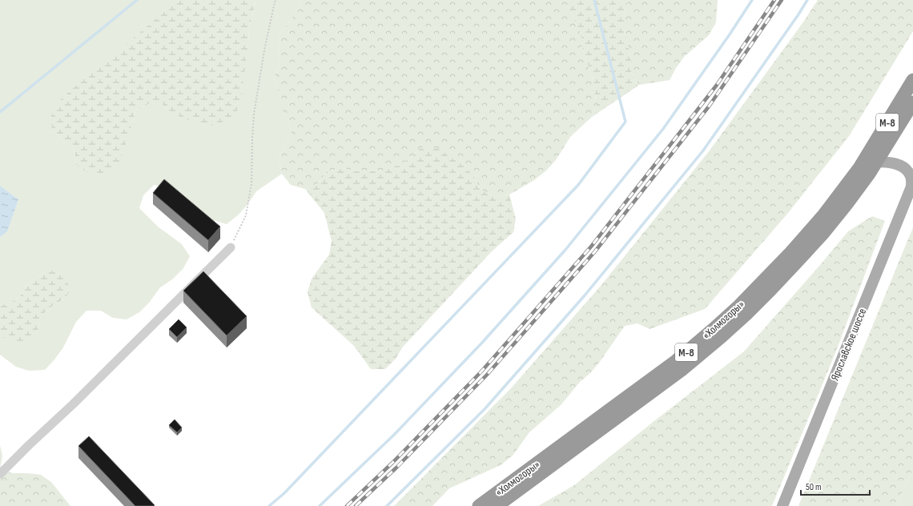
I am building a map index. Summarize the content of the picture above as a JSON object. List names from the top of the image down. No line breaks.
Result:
{"streets":{"highway":["М-8","«Холмогоры»"],"main road":["Ярославское шоссе"]},"scale_bar":"50 m"}
